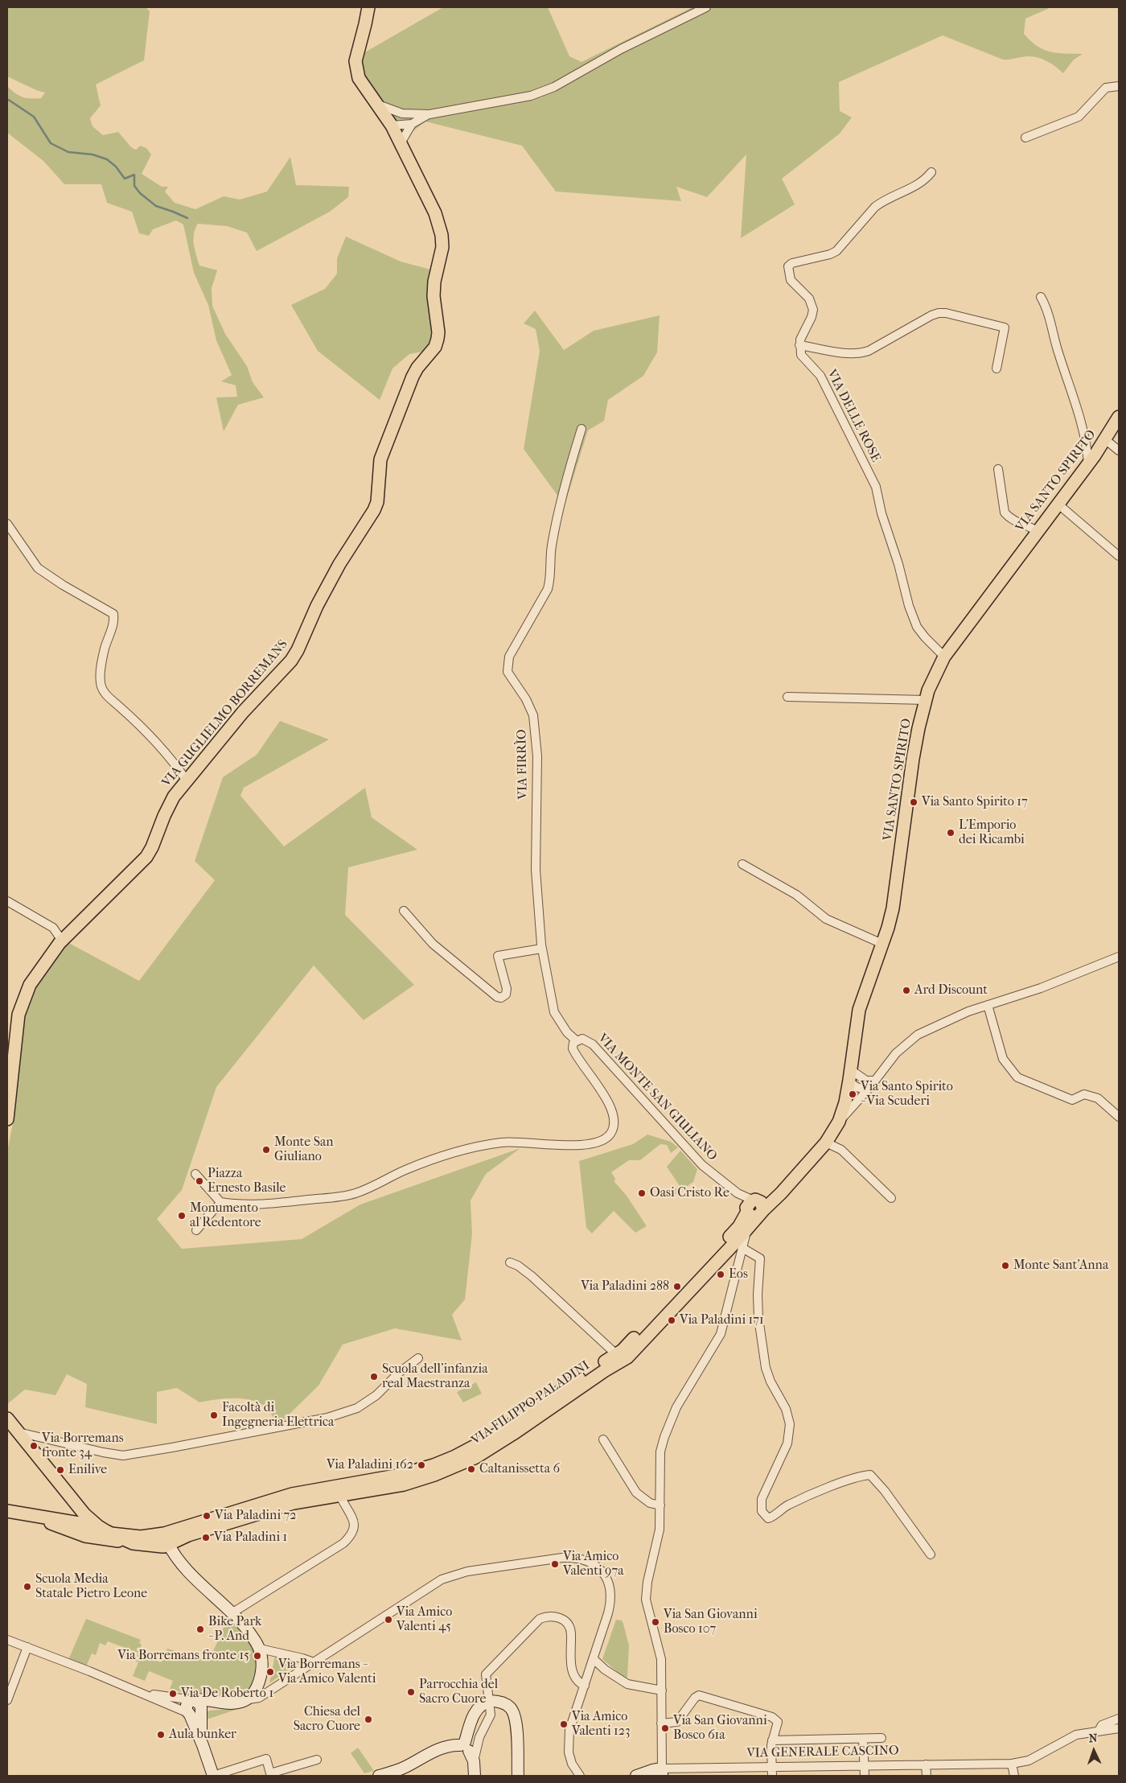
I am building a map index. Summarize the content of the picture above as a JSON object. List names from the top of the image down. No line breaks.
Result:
{"streets":{"main road":["VIA SANTO SPIRITO","VIA GUGLIELMO BORREMANS","VIA FILIPPO PALADINI","VIA GENERALE CASCINO"],"street":["VIA DELLE ROSE","VIA FIRRÌO","VIA MONTE SAN GIULIANO"]},"crossings":[["VIA DELLE ROSE","VIA SANTO SPIRITO"],["VIA SANTO SPIRITO","VIA MONTE SAN GIULIANO"],["VIA SANTO SPIRITO","VIA FILIPPO PALADINI"],["VIA FIRRÌO","VIA MONTE SAN GIULIANO"],["VIA MONTE SAN GIULIANO","VIA FILIPPO PALADINI"]],"places":["Via Santo Spirito 17","L'Emporio dei Ricambi","Ard Discount","Via Santo Spirito - Via Scuderi","Monte San Giuliano","Piazza Ernesto Basile","Oasi Cristo Re","Monumento al Redentore","Monte Sant'Anna","Eos","Via Paladini 288","Via Paladini 171","Scuola dell'infanzia real Maestranza","Facoltà di Ingegneria Elettrica","Via Borremans fronte 34","Via Paladini 162","Caltanissetta 6","Enilive","Via Paladini 72","Via Paladini 1","Via Amico Valenti 97a","Scuola Media Statale Pietro Leone","Via Amico Valenti 45","Via San Giovanni Bosco 107","Bike Park - P. And","Via Borremans fronte 15","Via Borremans - Via Amico Valenti","Parrocchia del Sacro Cuore","Via De Roberto 1","Chiesa del Sacro Cuore","Via Amico Valenti 123","Via San Giovanni Bosco 61a","Aula bunker"],"north":"top"}
